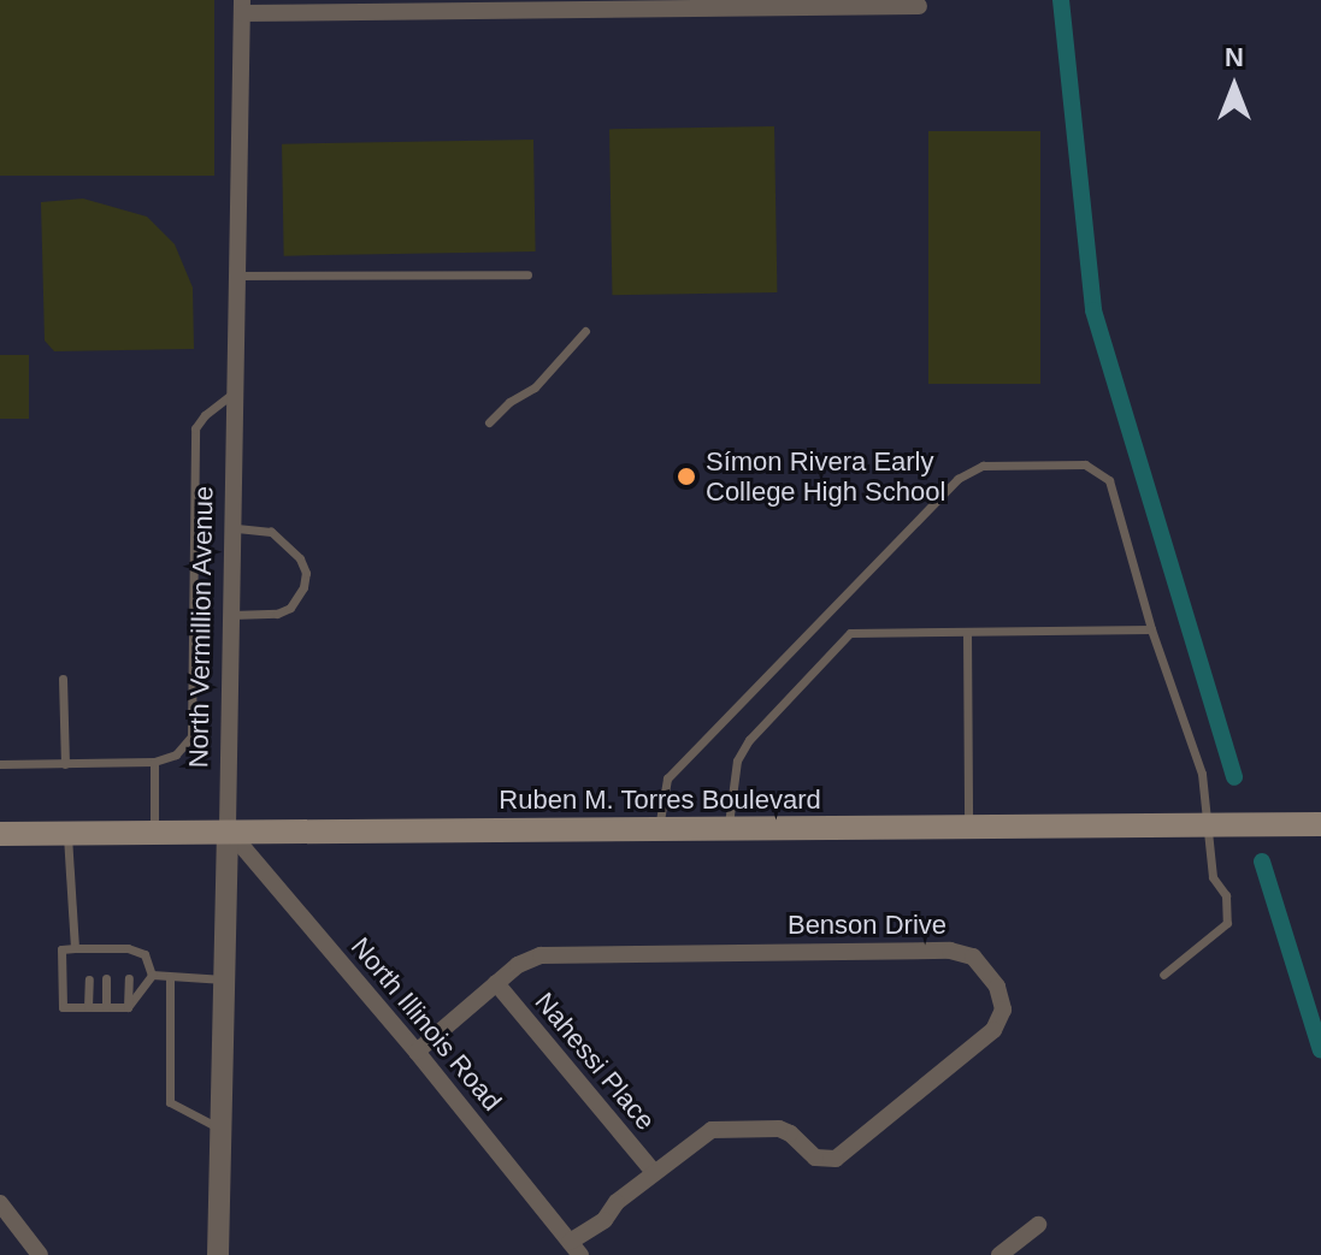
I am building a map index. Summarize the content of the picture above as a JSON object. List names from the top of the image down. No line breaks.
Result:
{"streets":{"main road":["Ruben M. Torres Boulevard"],"street":["North Vermillion Avenue","Benson Drive","North Illinois Road","Nahessi Place"]},"crossings":[["North Vermillion Avenue","Ruben M. Torres Boulevard"],["North Vermillion Avenue","North Illinois Road"],["Ruben M. Torres Boulevard","North Illinois Road"],["Benson Drive","North Illinois Road"],["Benson Drive","Nahessi Place"]],"places":["Símon Rivera Early College High School"],"north":"top"}
